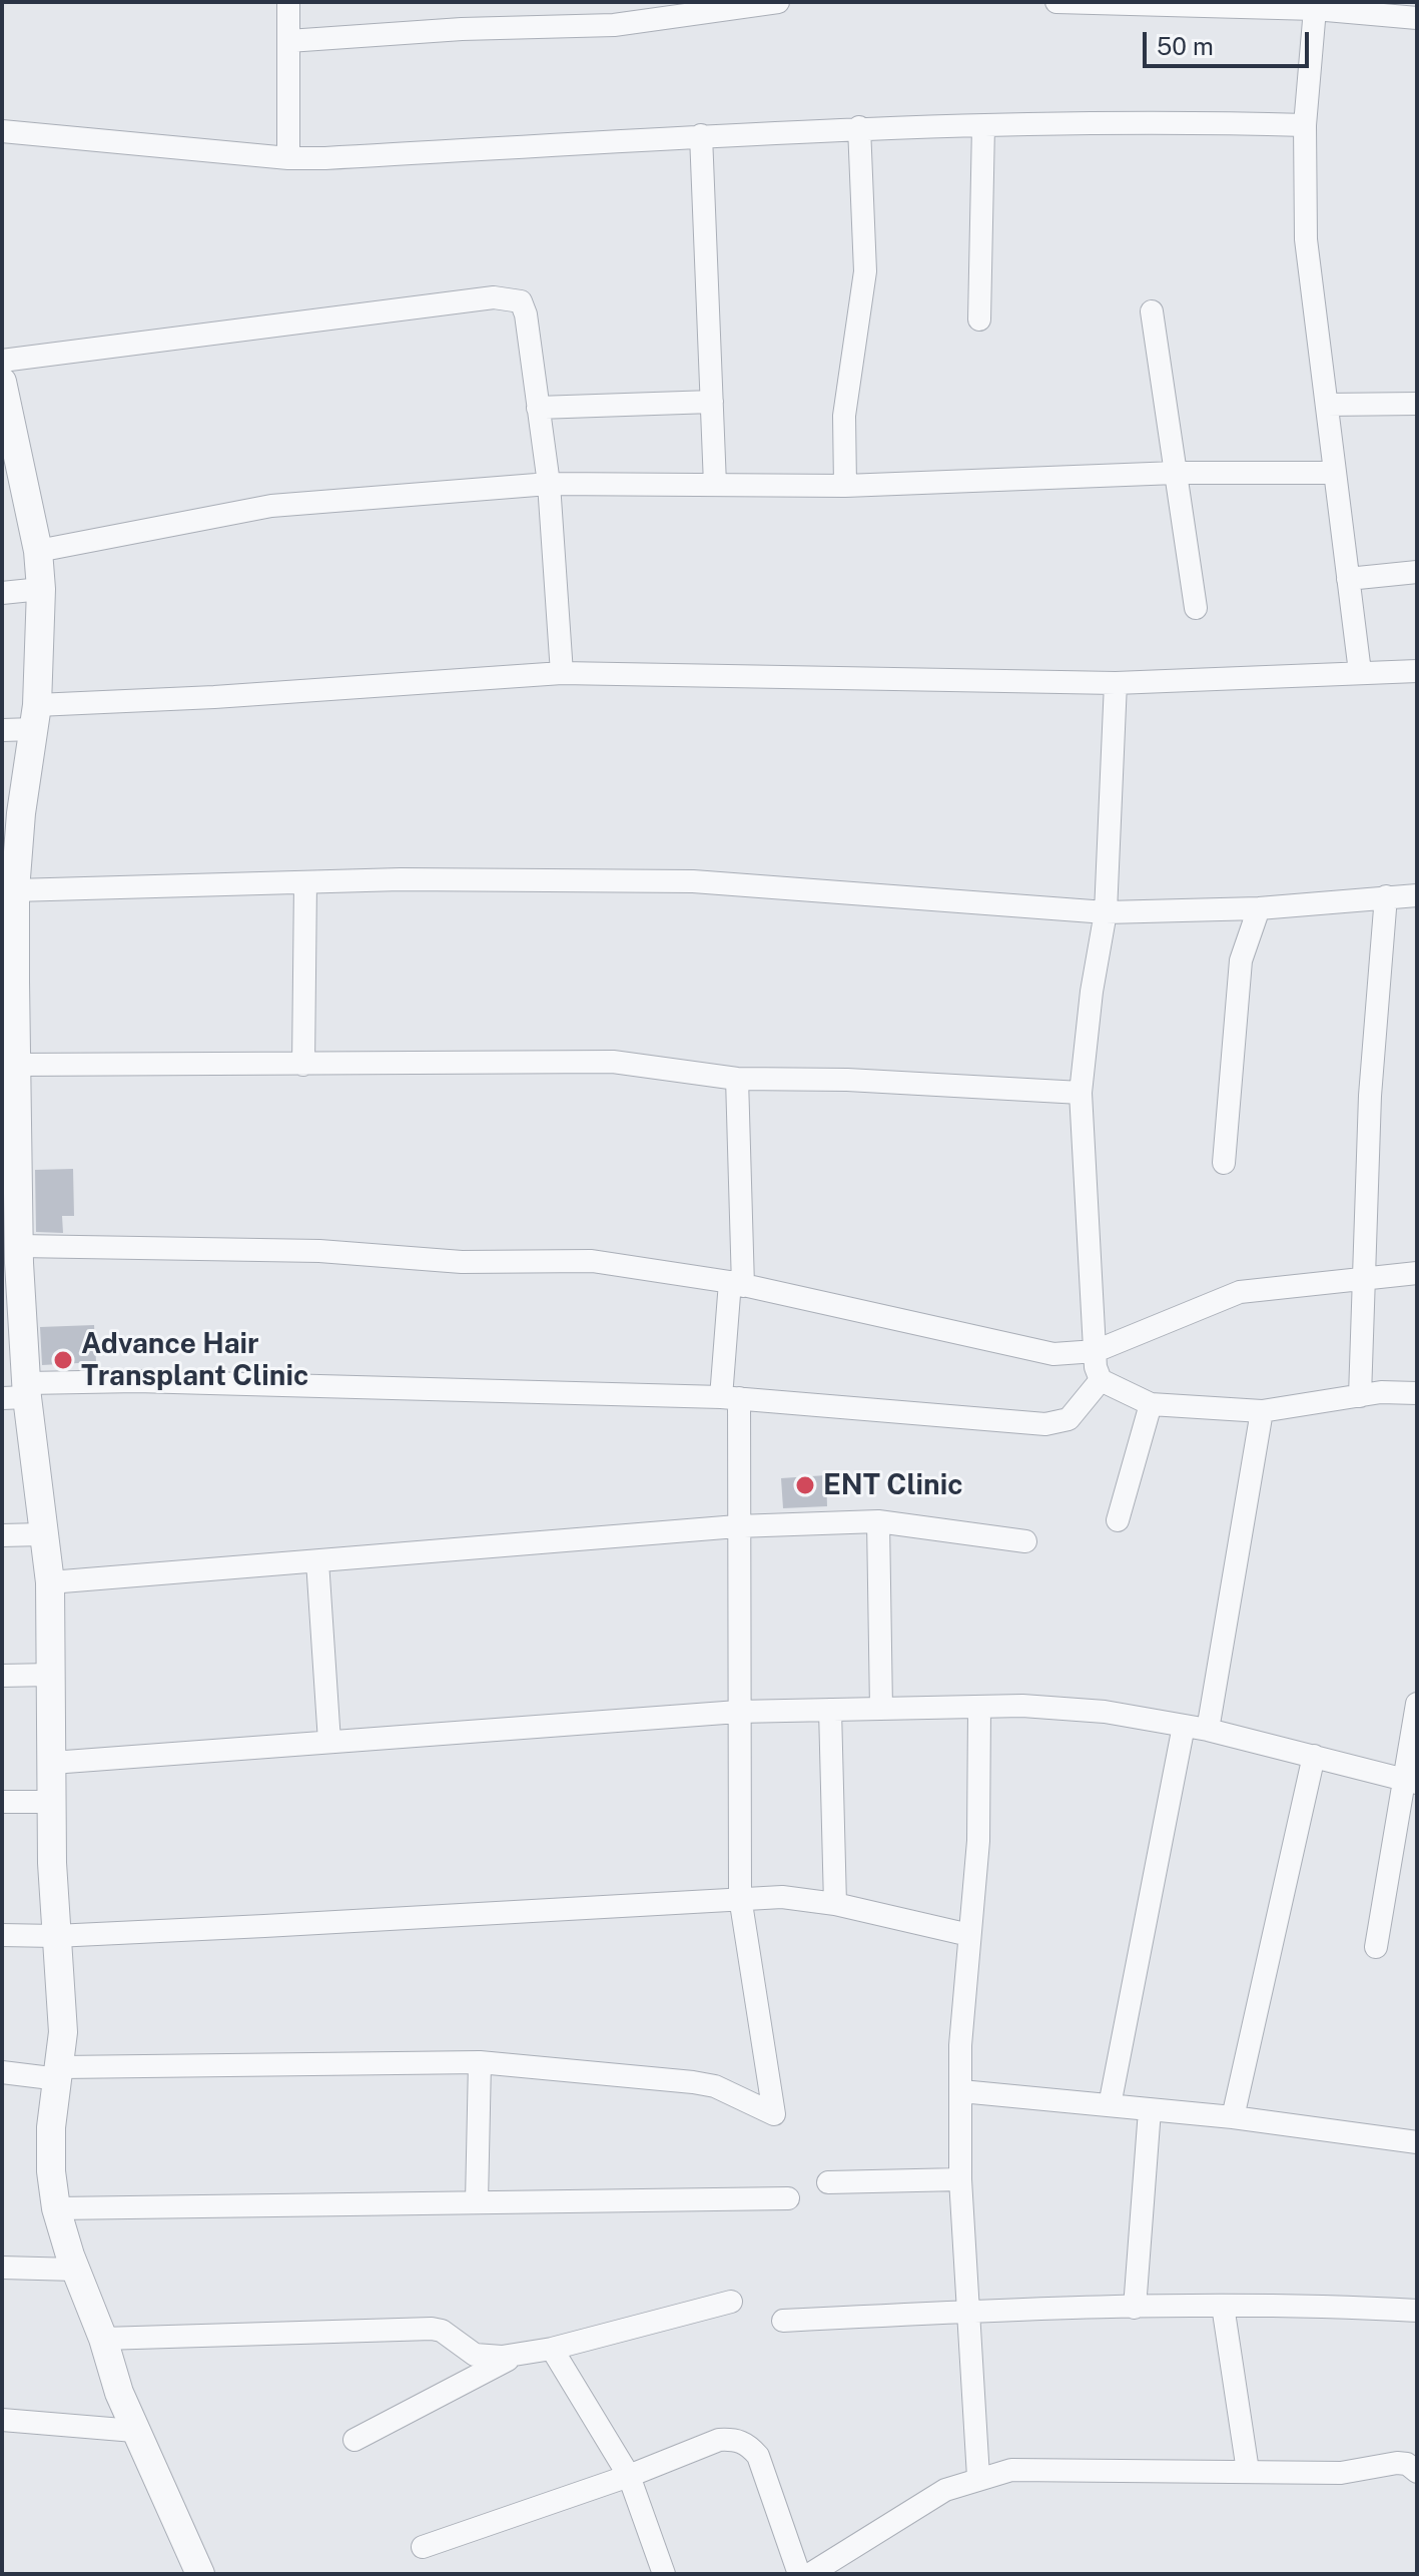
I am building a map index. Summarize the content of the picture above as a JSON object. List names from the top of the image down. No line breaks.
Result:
{"places":["Advance Hair Transplant Clinic","ENT Clinic"],"scale_bar":"50 m"}
